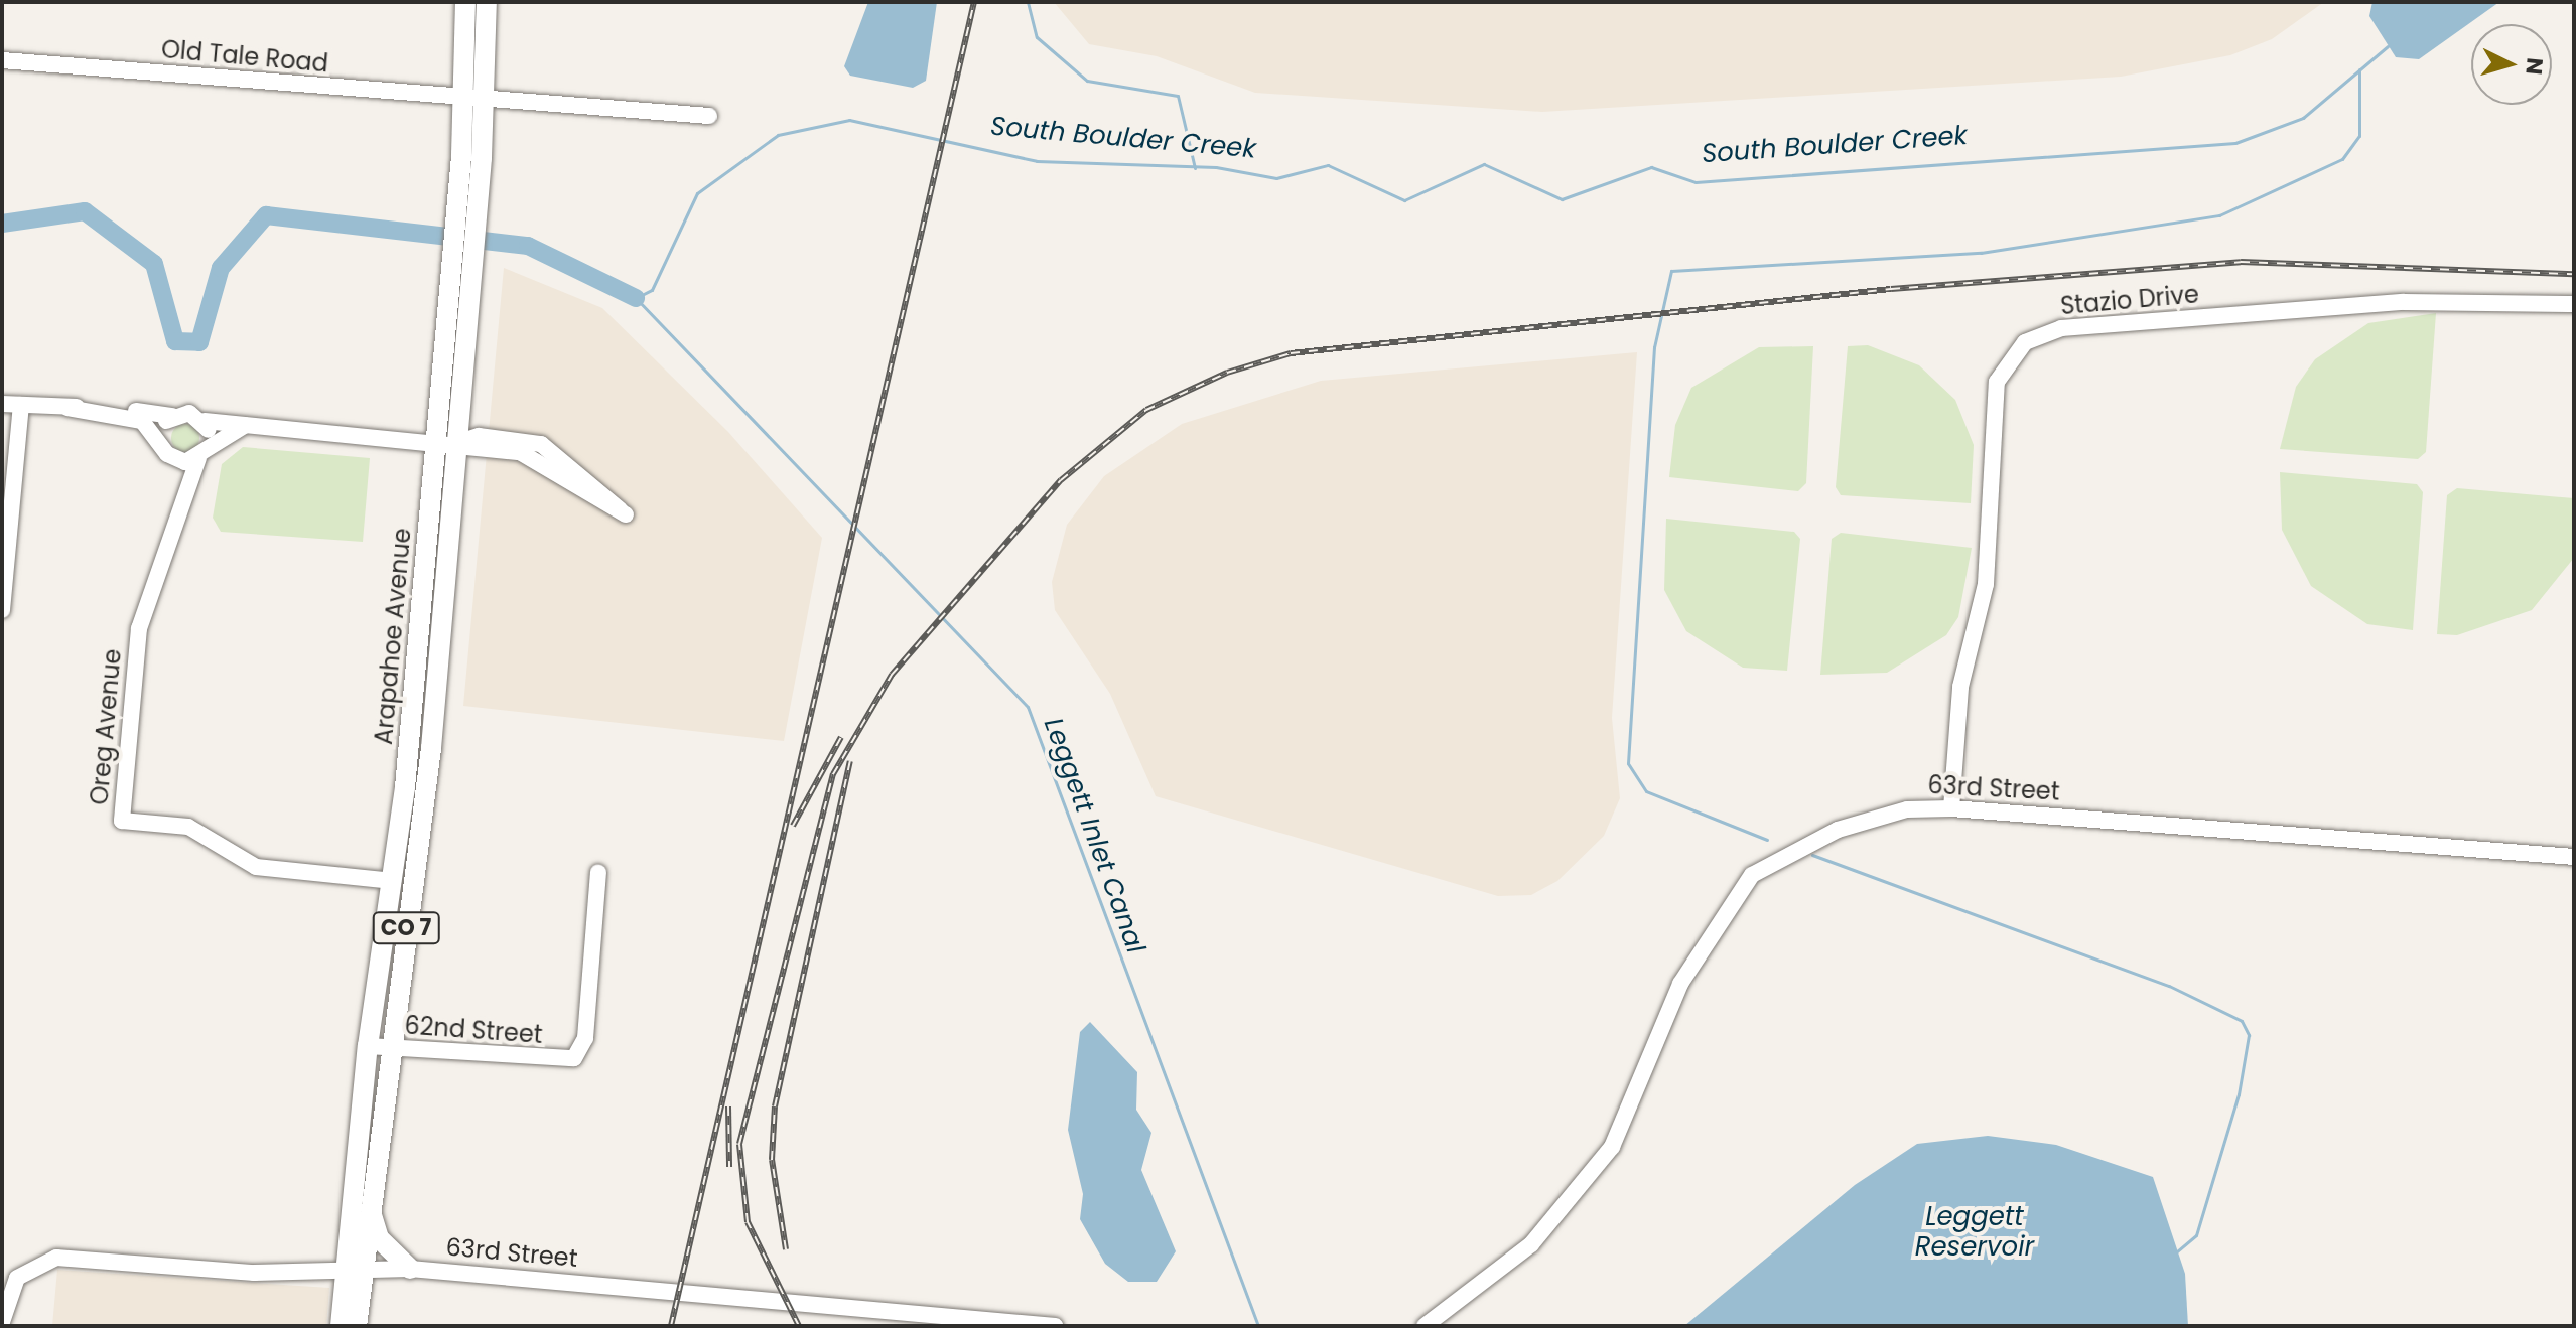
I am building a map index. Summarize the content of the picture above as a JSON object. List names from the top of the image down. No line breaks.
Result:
{"streets":{"main road":["Arapahoe Avenue","CO 7"],"street":["Old Tale Road","Stazio Drive","Oreg Avenue","63rd Street","62nd Street"]},"crossings":[["Old Tale Road","Arapahoe Avenue"],["Stazio Drive","63rd Street"],["Arapahoe Avenue","Oreg Avenue"],["Arapahoe Avenue","63rd Street"],["Arapahoe Avenue","CO 7"],["Arapahoe Avenue","62nd Street"],["63rd Street","CO 7"]],"water":["South Boulder Creek","Leggett Inlet Canal","Leggett Reservoir"],"north":"right"}
